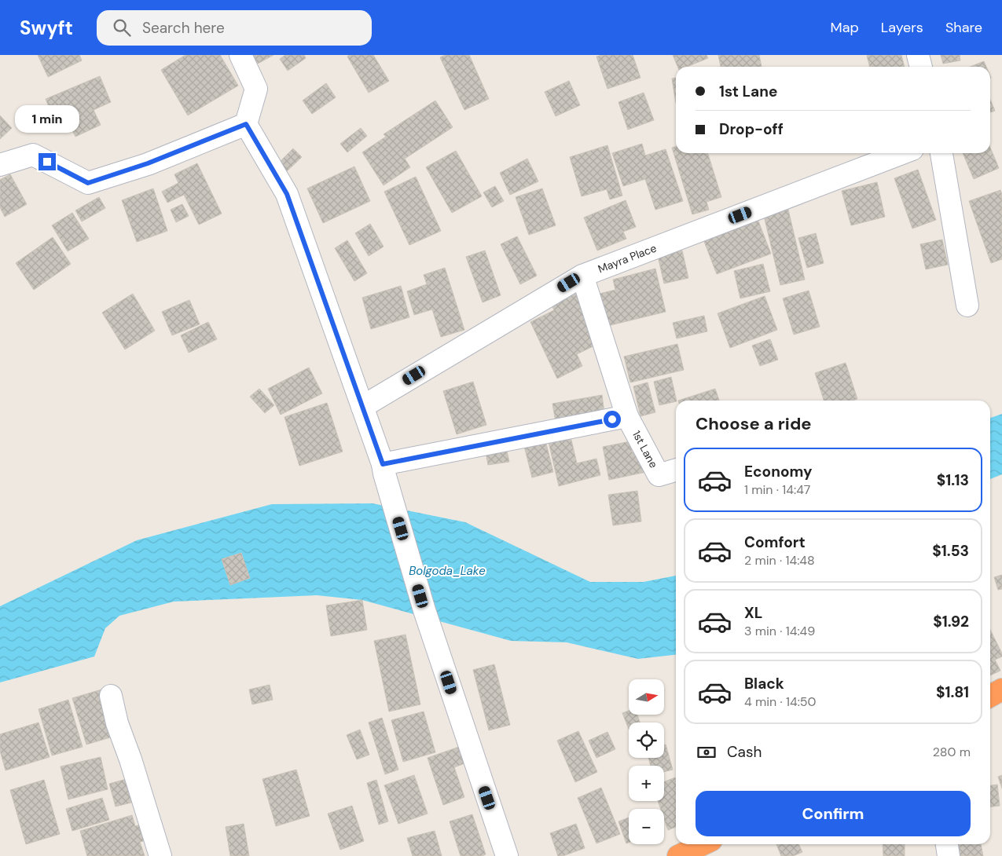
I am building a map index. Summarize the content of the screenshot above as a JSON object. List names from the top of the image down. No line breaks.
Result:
{"streets":{"street":["Mayra Place","1st Lane"]},"water":["Bolgoda_Lake"],"north":"right","page":{"header":"Swyft","search":"Search here","nav":["Map","Layers","Share"],"banner":["1st Lane","Drop-off"],"bubble":"1 min","heading":"Choose a ride","list":[{"name":"Economy","note":"1 min · 14:47","value":"$1.13"},{"name":"Comfort","note":"2 min · 14:48","value":"$1.53"},{"name":"XL","note":"3 min · 14:49","value":"$1.92"},{"name":"Black","note":"4 min · 14:50","value":"$1.81"}],"map_buttons":["+","−"],"pay":["Cash","280 m"],"buttons":"Confirm"}}
